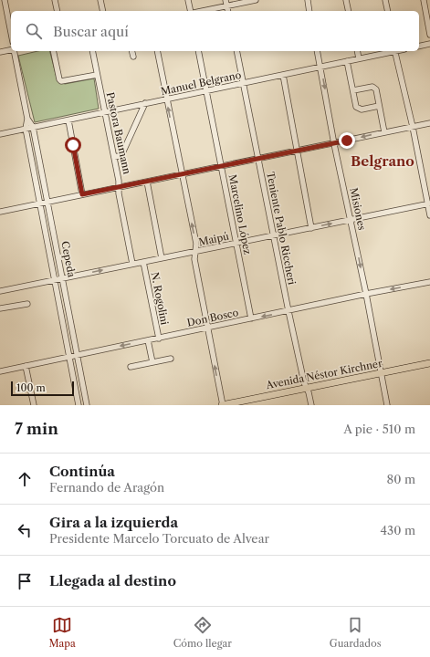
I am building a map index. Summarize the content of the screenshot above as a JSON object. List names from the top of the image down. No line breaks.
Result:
{"streets":{"main road":["Avenida Néstor Kirchner"],"street":["Manuel Belgrano","Pastora Baumann","Misiones","Marcelino López","Teniente Pablo Riccheri","Maipú","Cepeda","N. Rogolini","Don Bosco"]},"crossings":[["Manuel Belgrano","Pastora Baumann"],["Manuel Belgrano","Misiones"],["Manuel Belgrano","Marcelino López"],["Manuel Belgrano","Teniente Pablo Riccheri"],["Manuel Belgrano","Cepeda"],["Pastora Baumann","Maipú"],["Misiones","Maipú"],["Misiones","Don Bosco"],["Misiones","Avenida Néstor Kirchner"],["Marcelino López","Maipú"],["Marcelino López","Don Bosco"],["Teniente Pablo Riccheri","Maipú"],["Teniente Pablo Riccheri","Don Bosco"],["Teniente Pablo Riccheri","Avenida Néstor Kirchner"],["Maipú","Cepeda"],["Maipú","N. Rogolini"],["Cepeda","Don Bosco"],["N. Rogolini","Don Bosco"]],"one_way":["Don Bosco"],"districts":["Belgrano"],"scale_bar":"100 m","page":{"search":"Buscar aquí","scale":"100 m","heading":["7 min","A pie · 510 m"],"list":[["Continúa","Fernando de Aragón","80 m"],["Gira a la izquierda","Presidente Marcelo Torcuato de Alvear","430 m"],"Llegada al destino"],"nav":["Mapa","Cómo llegar","Guardados"]}}
